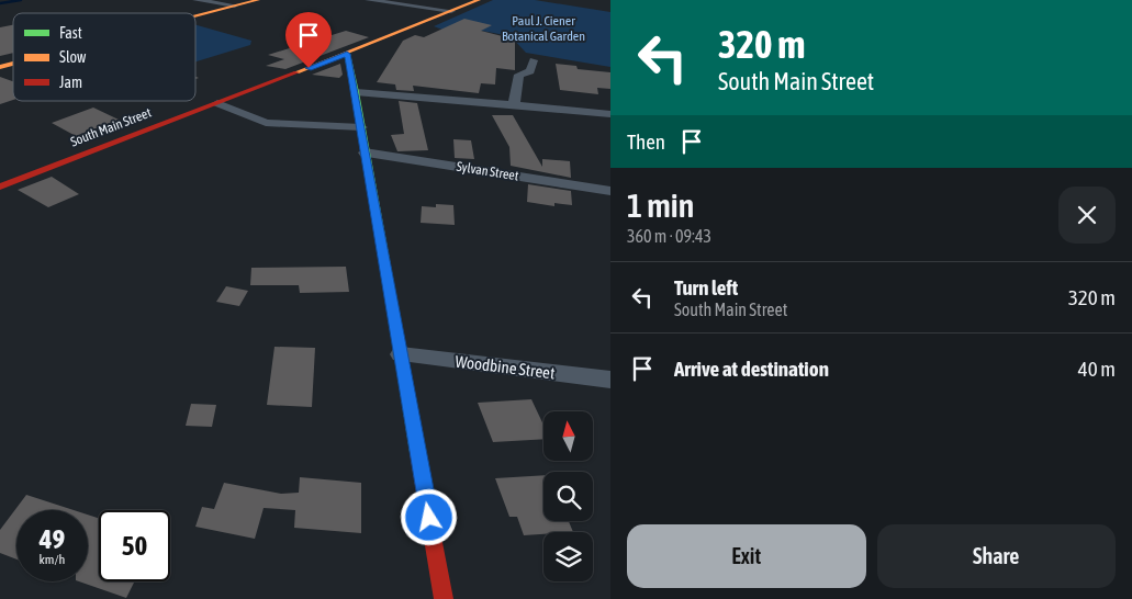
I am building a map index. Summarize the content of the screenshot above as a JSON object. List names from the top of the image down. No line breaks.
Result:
{"streets":{"main road":["South Main Street"],"street":["Sylvan Street","Woodbine Street"]},"parks":["Paul J. Ciener Botanical Garden"],"legend":["Fast","Slow","Jam"],"north":"top","page":{"turn":["320 m","South Main Street"],"then":"Then","heading":["1 min","360 m · 09:43"],"list":[{"name":"Turn left","note":"South Main Street","value":"320 m"},{"name":"Arrive at destination","value":"40 m"}],"speed":"49 km/h","limit":"50","buttons":["Exit","Share"]}}
